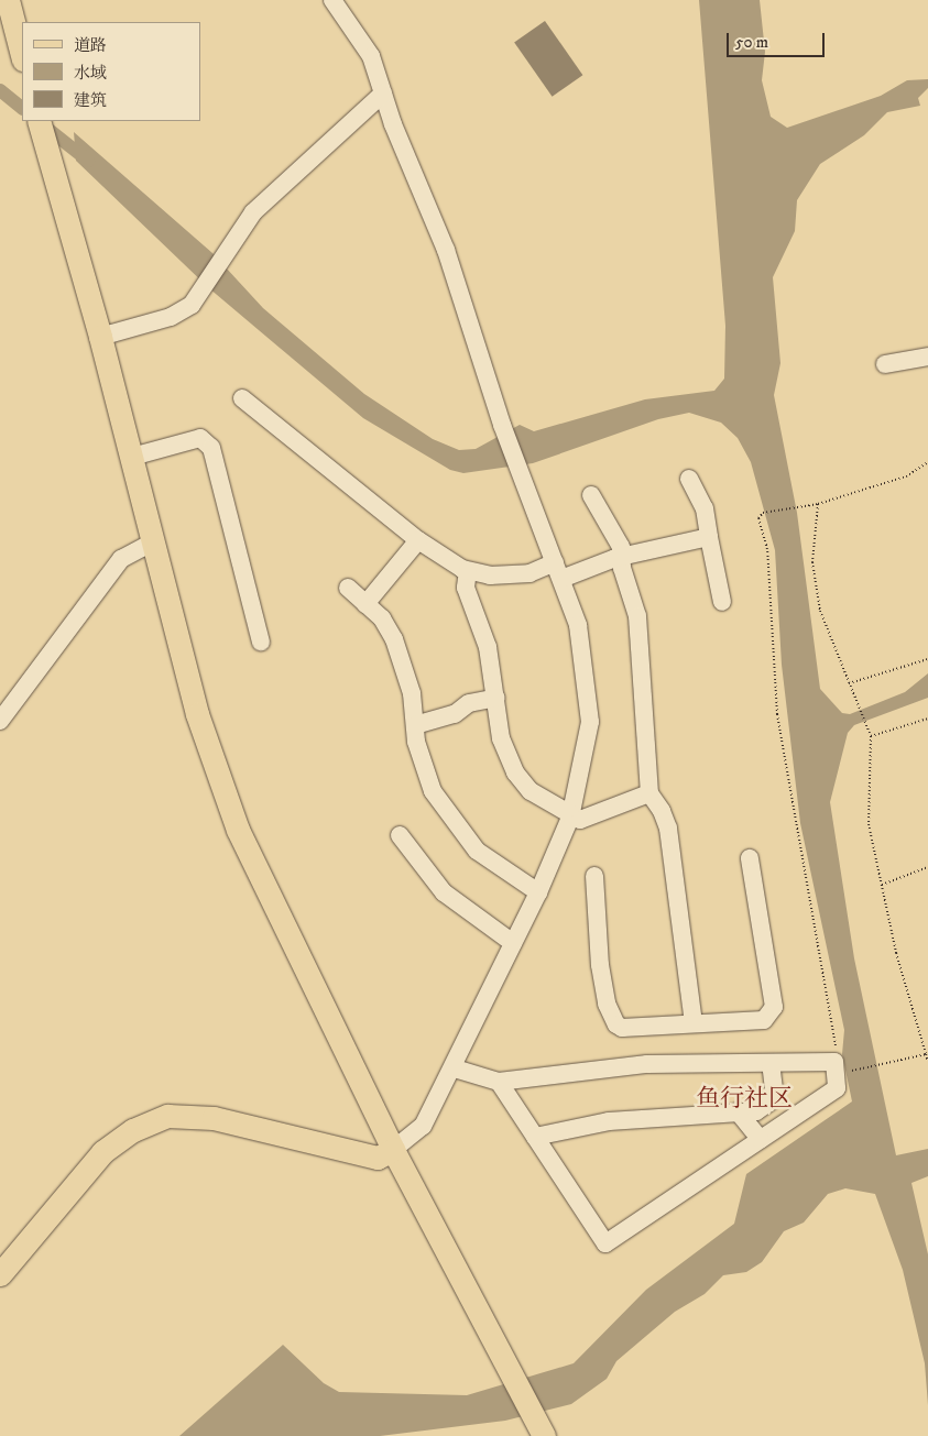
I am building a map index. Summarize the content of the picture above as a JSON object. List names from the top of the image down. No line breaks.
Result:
{"districts":["鱼行社区"],"legend":["道路","水域","建筑"],"scale_bar":"50 m"}
